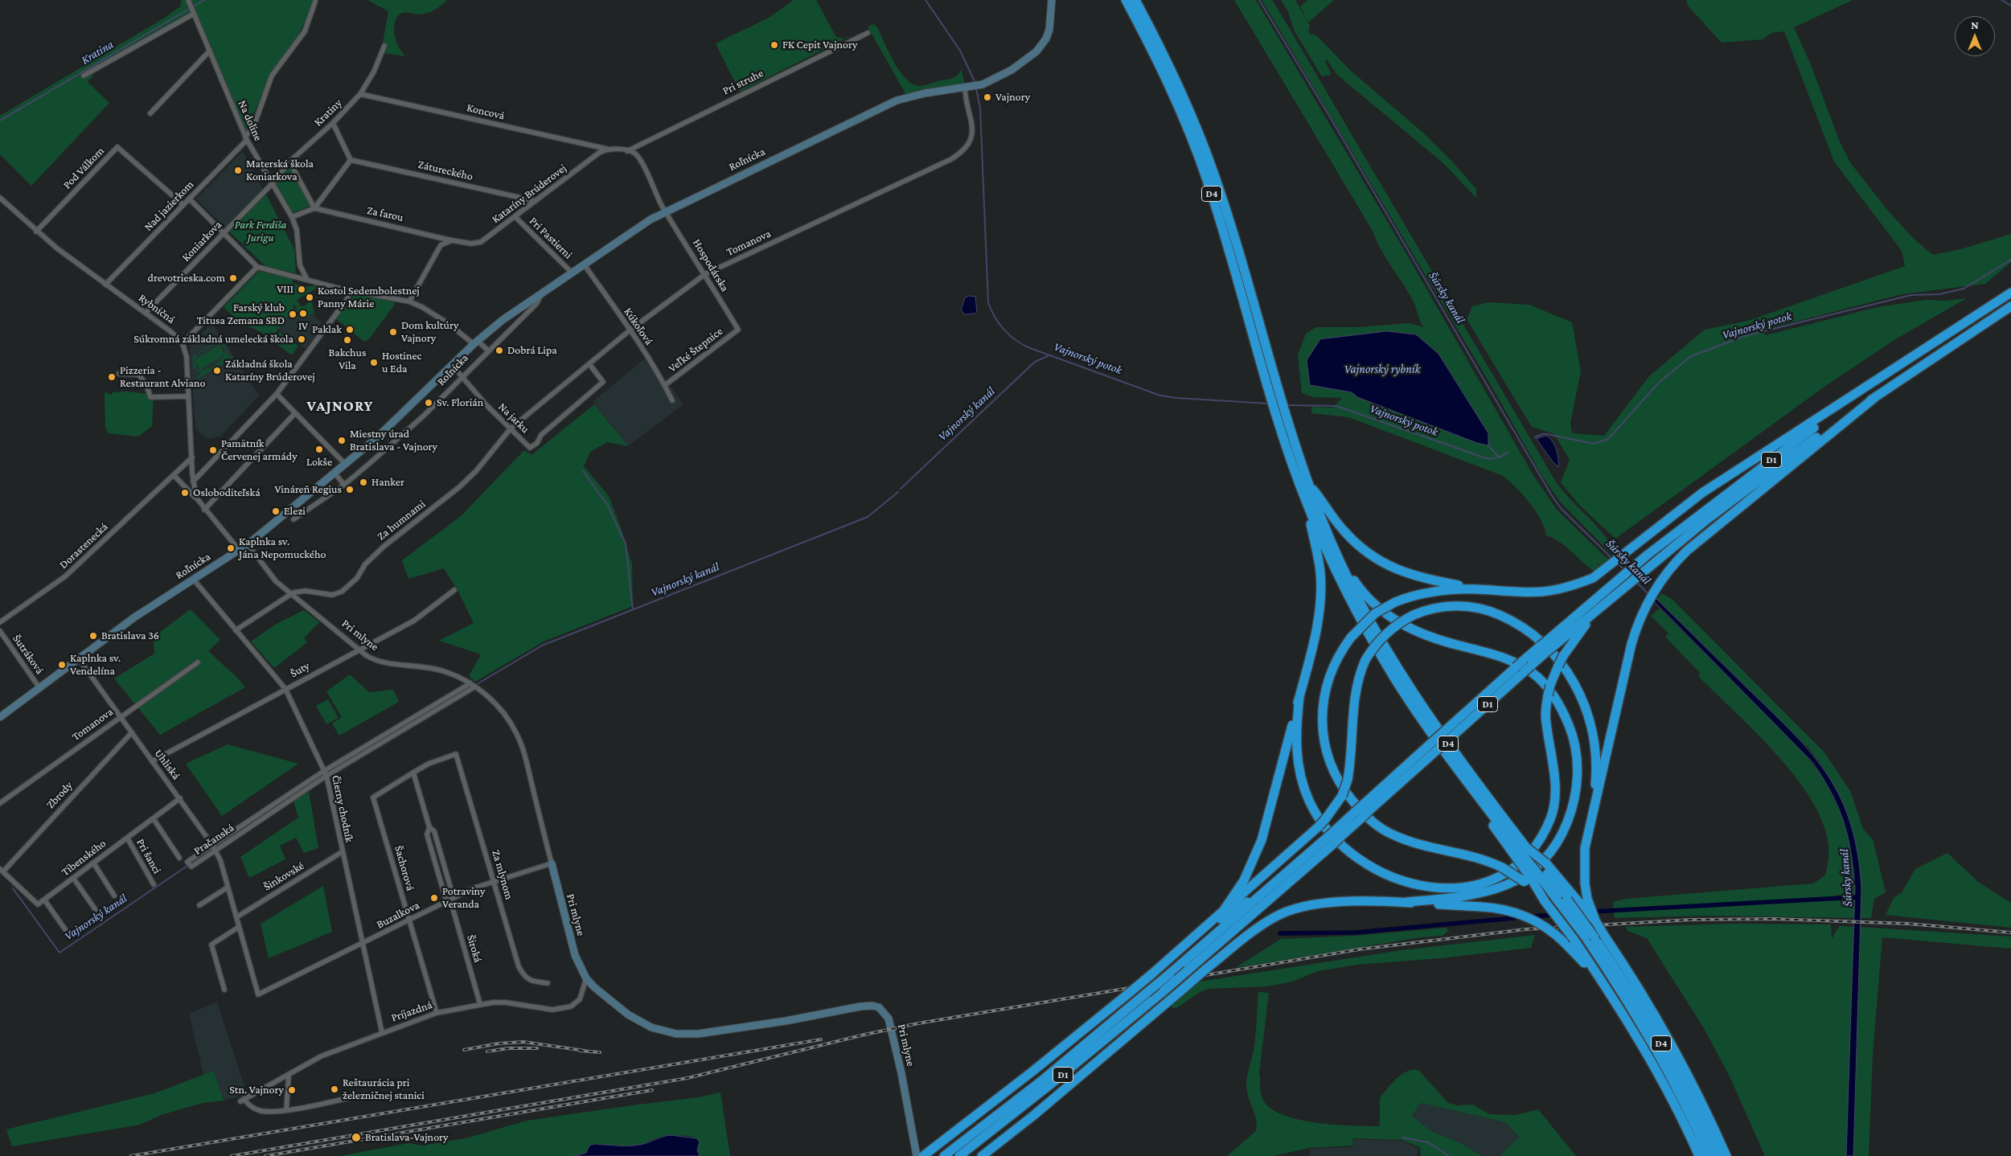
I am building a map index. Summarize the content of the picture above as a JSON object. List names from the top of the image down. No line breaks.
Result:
{"streets":{"highway":["D4","D1"],"street":["Pri struhe","Koncová","Kratiny","Na doline","Roľnícka","Pod Válkom","Zátureckého","Kataríny Brúderovej","Nad jazierkom","Za farou","Pri Pastierni","Koniarkova","Tomanova","Hospodárska","Rybničná","Kúkoľová","Veľké Štepnice","Na jarku","Za humnami","Dorastenecká","Pri mlyne","Šutráková","Šuty","Uhliská","Zbrody","Čierny chodník","Pračanská","Pri šanci","Tibenského","Šachorová","Za mlynom","Šinkovské","Buzalkova","Široká","Príjazdná"]},"crossings":[["Koncová","Kratiny"],["Koncová","Kataríny Brúderovej"],["Kratiny","Na doline"],["Kratiny","Koniarkova"],["Na doline","Nad jazierkom"],["Na doline","Koniarkova"],["Roľnícka","Pri Pastierni"],["Roľnícka","Tomanova"],["Roľnícka","Hospodárska"],["Roľnícka","Kúkoľová"],["Roľnícka","Na jarku"],["Roľnícka","Pri mlyne"],["Roľnícka","Šutráková"],["Roľnícka","Uhliská"],["Roľnícka","Čierny chodník"],["Pod Válkom","Nad jazierkom"],["Pod Válkom","Rybničná"],["Zátureckého","Kataríny Brúderovej"],["Kataríny Brúderovej","Za farou"],["Kataríny Brúderovej","Pri Pastierni"],["Nad jazierkom","Rybničná"],["Koniarkova","Rybničná"],["Tomanova","Hospodárska"],["Tomanova","Kúkoľová"],["Tomanova","Na jarku"],["Tomanova","Za humnami"],["Tomanova","Uhliská"],["Hospodárska","Veľké Štepnice"],["Kúkoľová","Veľké Štepnice"],["Na jarku","Za humnami"],["Za humnami","Pri mlyne"],["Pri mlyne","Šuty"],["Pri mlyne","Pračanská"],["Pri mlyne","Buzalkova"],["Pri mlyne","Príjazdná"],["Šuty","Uhliská"],["Šuty","Čierny chodník"],["Uhliská","Zbrody"],["Uhliská","Pračanská"],["Uhliská","Tibenského"],["Uhliská","Šinkovské"],["Uhliská","Buzalkova"],["Čierny chodník","Pračanská"],["Čierny chodník","Šinkovské"],["Čierny chodník","Buzalkova"],["Čierny chodník","Príjazdná"],["Pri šanci","Tibenského"],["Šachorová","Za mlynom"],["Šachorová","Buzalkova"],["Šachorová","Široká"],["Šachorová","Príjazdná"],["Za mlynom","Buzalkova"],["Za mlynom","Široká"],["Buzalkova","Široká"],["Široká","Príjazdná"]],"districts":["VAJNORY"],"water":["Kratina","Šúrsky kanál","Vajnorský potok","Vajnorský rybník","Vajnorský kanál"],"parks":["Park Ferdiša Jurigu"],"places":["FK Cepit Vajnory","Vajnory","Materská škola Koniarkova","drevotrieska.com","VIII","Kostol Sedembolestnej Panny Márie","IV","Farský klub Titusa Zemana SBD","Paklak","Dom kultúry Vajnory","Súkromná základná umelecká škola","Bakchus Vila","Dobrá Lipa","Hostinec u Eda","Základná škola Kataríny Brúderovej","Pizzeria - Restaurant Alviano","Sv. Florián","Miestny úrad Bratislava - Vajnory","Lokše","Pamätník Červenej armády","Hanker","Vináreň Regius","Osloboditeľská","Elezi","Kaplnka sv. Jána Nepomuckého","Bratislava 36","Kaplnka sv. Vendelína","Potraviny Veranda","Reštaurácia pri železničnej stanici","Stn. Vajnory","Bratislava-Vajnory"],"north":"top"}
